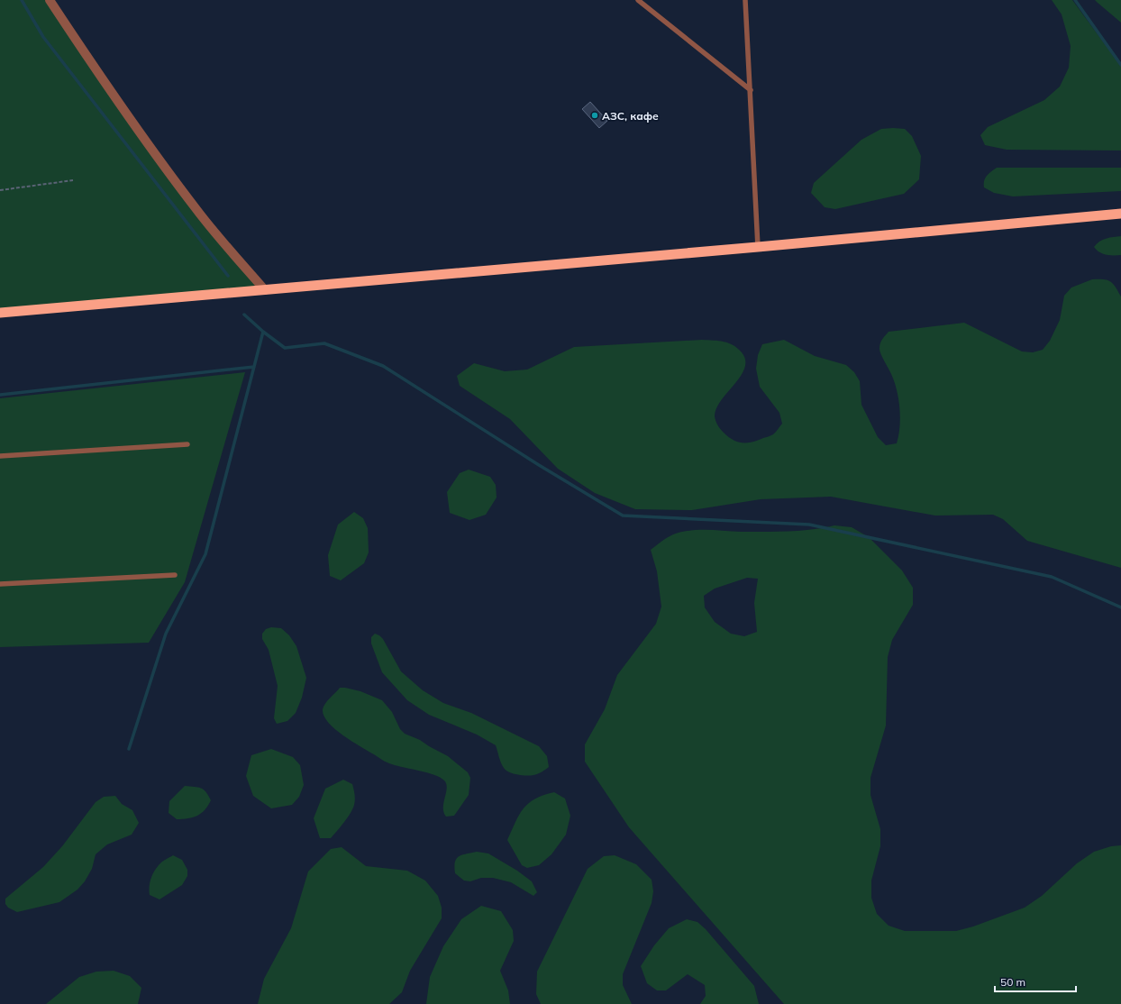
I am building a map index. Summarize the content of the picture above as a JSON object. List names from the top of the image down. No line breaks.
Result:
{"places":["АЗС, кафе"],"scale_bar":"50 m"}
